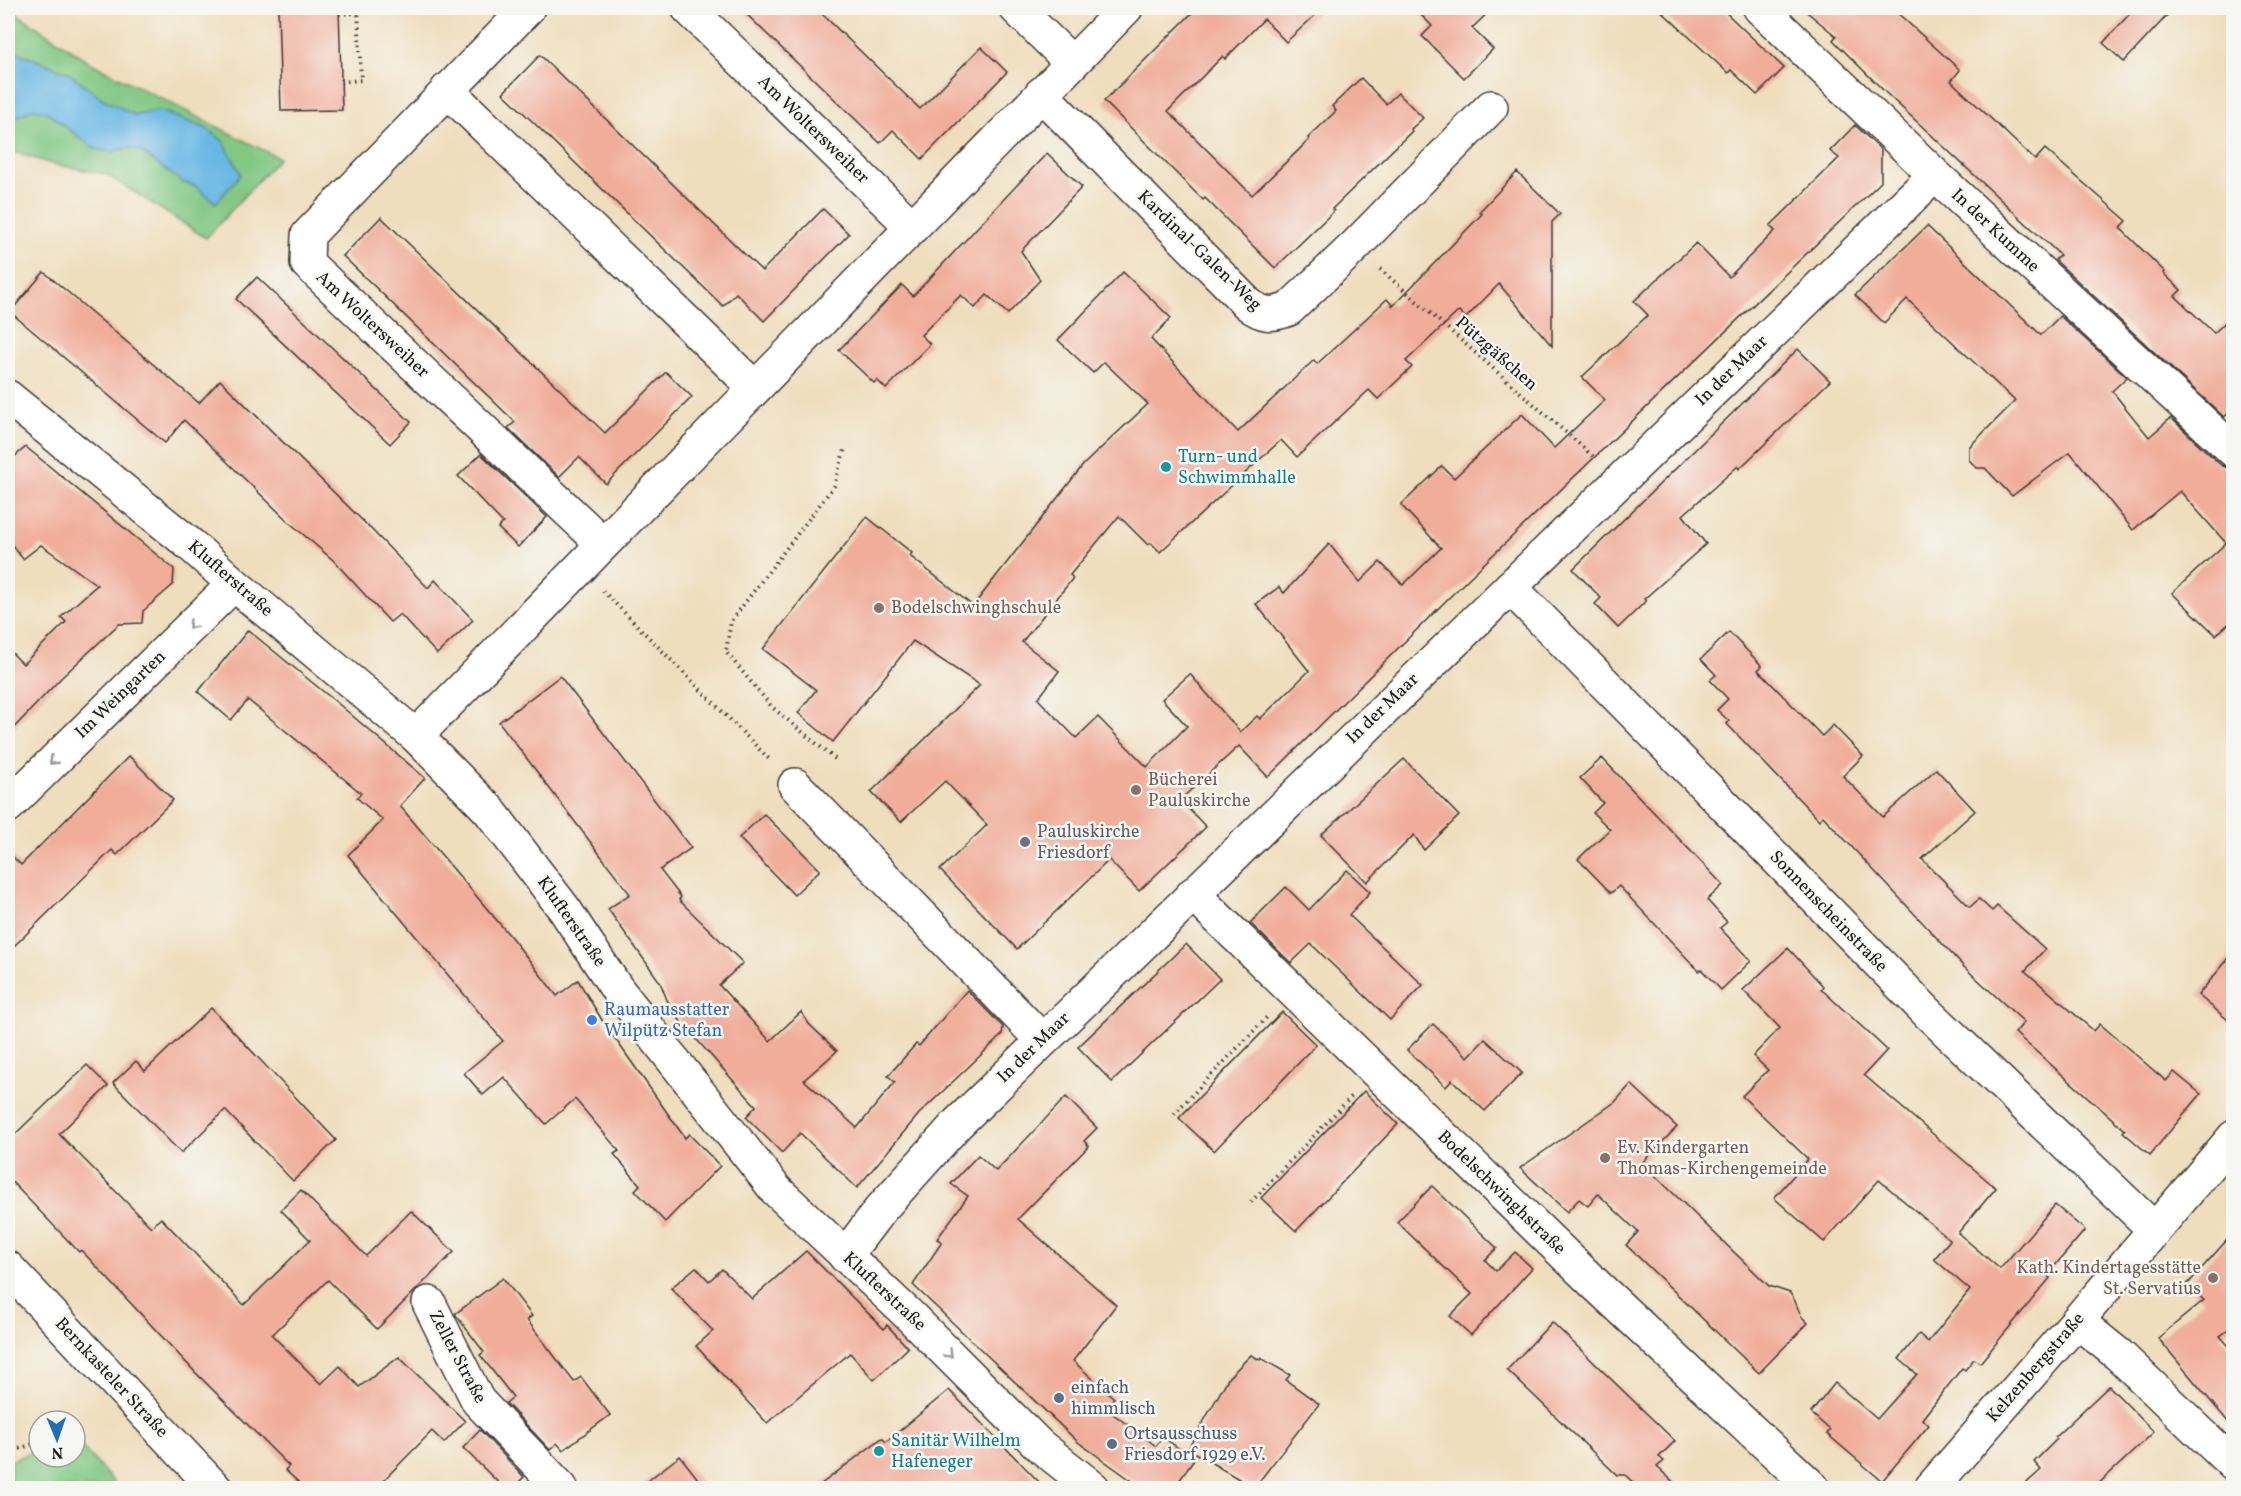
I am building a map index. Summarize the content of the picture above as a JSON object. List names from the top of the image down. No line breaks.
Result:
{"streets":{"street":["Am Woltersweiher","In der Kumme","Kardinal-Galen-Weg","In der Maar","Klufterstraße","Im Weingarten","Sonnenscheinstraße","Bodelschwinghstraße","Zeller Straße","Kelzenbergstraße","Bernkasteler Straße"],"path":["Pützgäßchen"]},"crossings":[["In der Kumme","In der Maar"],["Kardinal-Galen-Weg","Pützgäßchen"],["Pützgäßchen","In der Maar"],["In der Maar","Klufterstraße"],["In der Maar","Sonnenscheinstraße"],["In der Maar","Bodelschwinghstraße"],["Klufterstraße","Im Weingarten"],["Sonnenscheinstraße","Kelzenbergstraße"]],"one_way":["Im Weingarten"],"places":["Turn- und Schwimmhalle","Bodelschwinghschule","Bücherei Pauluskirche","Pauluskirche Friesdorf","Raumausstatter Wilpütz Stefan","Ev. Kindergarten Thomas-Kirchengemeinde","Kath. Kindertagesstätte St. Servatius","einfach himmlisch","Ortsausschuss Friesdorf 1929 e.V.","Sanitär Wilhelm Hafeneger"],"north":"bottom"}
